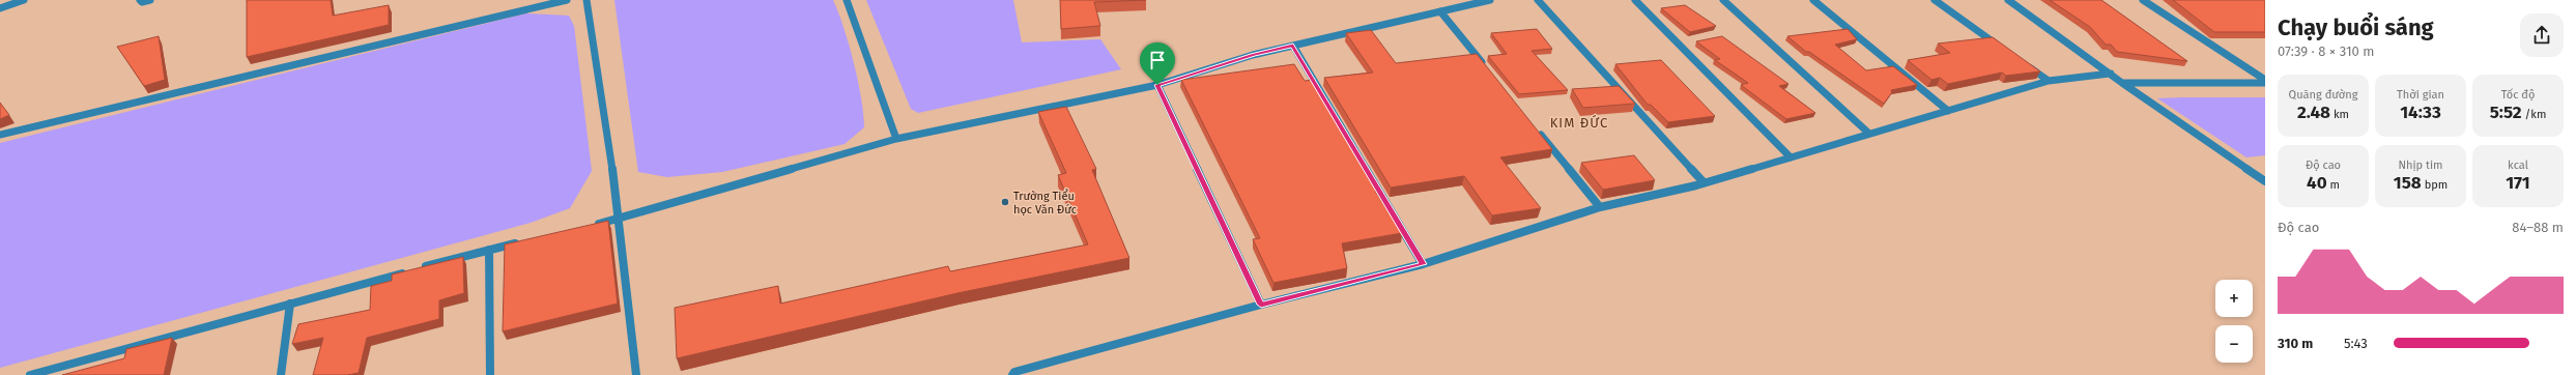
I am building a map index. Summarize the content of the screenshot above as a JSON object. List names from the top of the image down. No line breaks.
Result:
{"districts":["KIM ĐỨC"],"places":["Trường Tiểu học Văn Đức"],"page":{"heading":["Chạy buổi sáng","07:39 · 8 × 310 m"],"stats":[["Quãng đường","2.48 km"],["Thời gian","14:33"],["Tốc độ","5:52 /km"],["Độ cao","40 m"],["Nhịp tim","158 bpm"],["kcal","171"]],"chart":["Độ cao","84–88 m"],"map_buttons":["+","−"],"list":[{"name":"310 m","note":"5:43"}]}}
